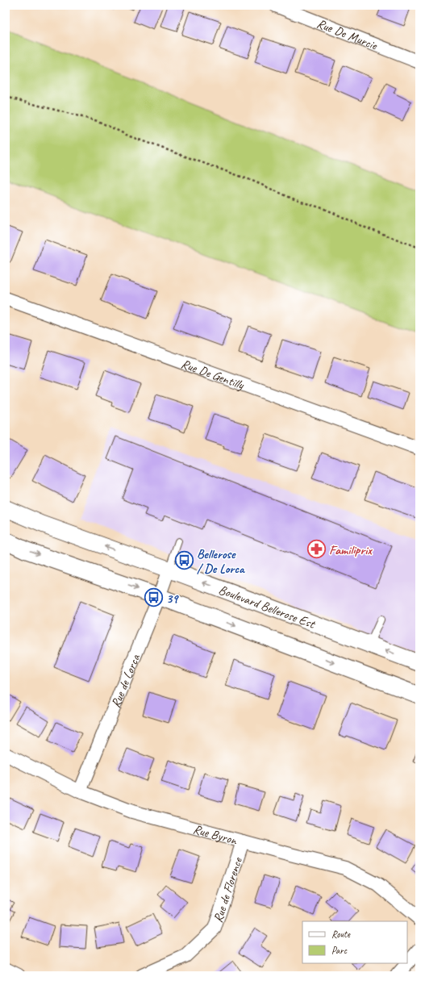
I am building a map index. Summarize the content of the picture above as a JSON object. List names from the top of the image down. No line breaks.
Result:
{"streets":{"street":["Rue De Murcie","Rue De Gentilly","Boulevard Bellerose Est","Rue de Lorca","Rue Byron","Rue de Florence"]},"crossings":[["Boulevard Bellerose Est","Rue de Lorca"],["Rue de Lorca","Rue Byron"],["Rue Byron","Rue de Florence"]],"places":{"pharmacy":["Familiprix"],"bus stop":["Bellerose / De Lorca","39"]},"legend":["Route","Parc"]}
